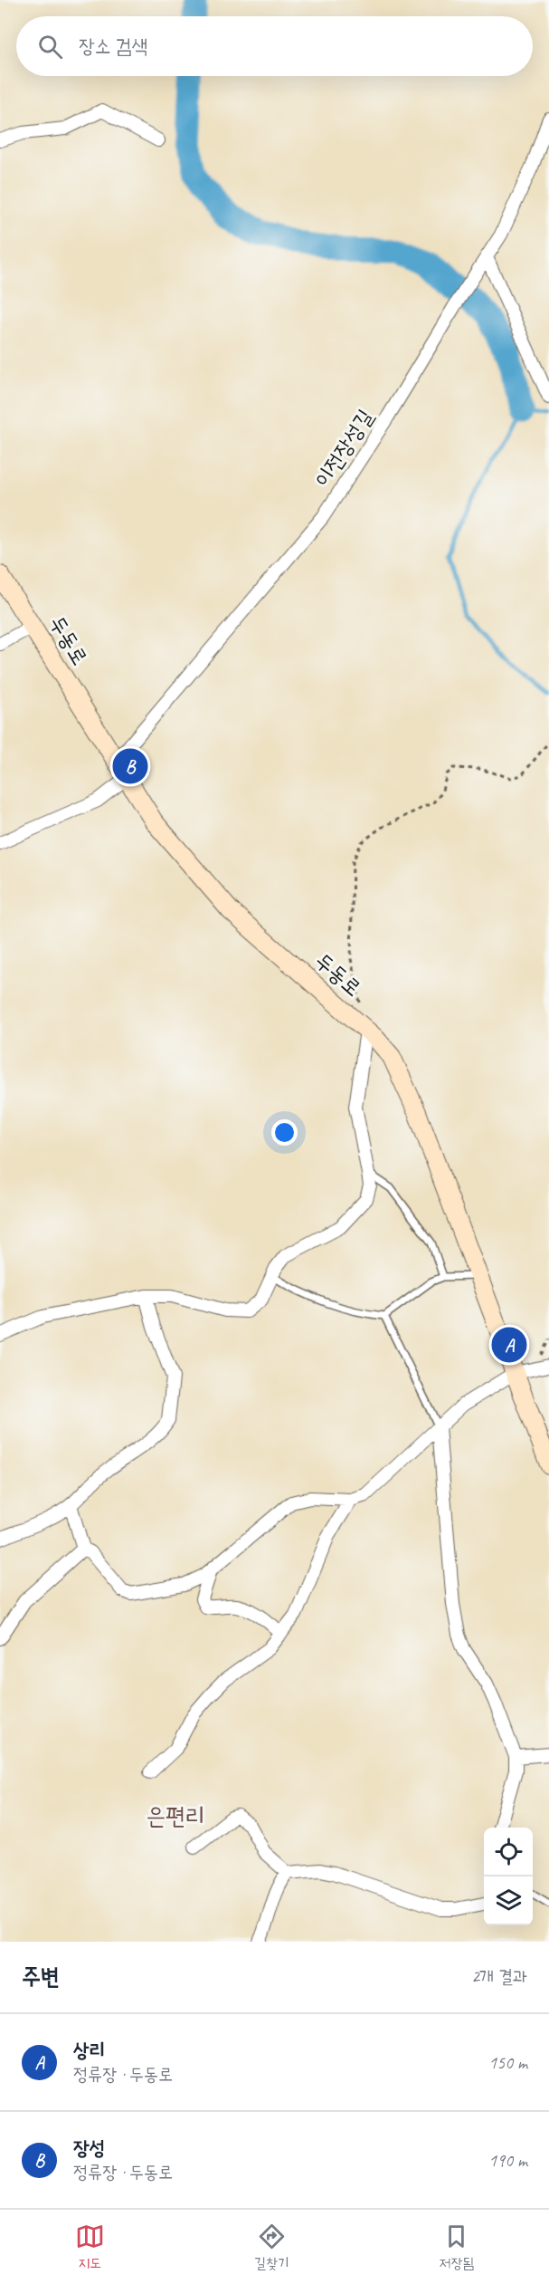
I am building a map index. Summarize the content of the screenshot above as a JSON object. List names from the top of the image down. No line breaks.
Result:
{"streets":{"main road":["두동로"],"street":["이전장성길"]},"crossings":[["이전장성길","두동로"]],"districts":["은편리"],"page":{"search":"장소 검색","pins":["B","A"],"heading":["주변","2개 결과"],"list":[{"mark":"A","name":"상리","note":"정류장 · 두동로","value":"150 m"},{"mark":"B","name":"장성","note":"정류장 · 두동로","value":"190 m"}],"nav":["지도","길찾기","저장됨"]}}
